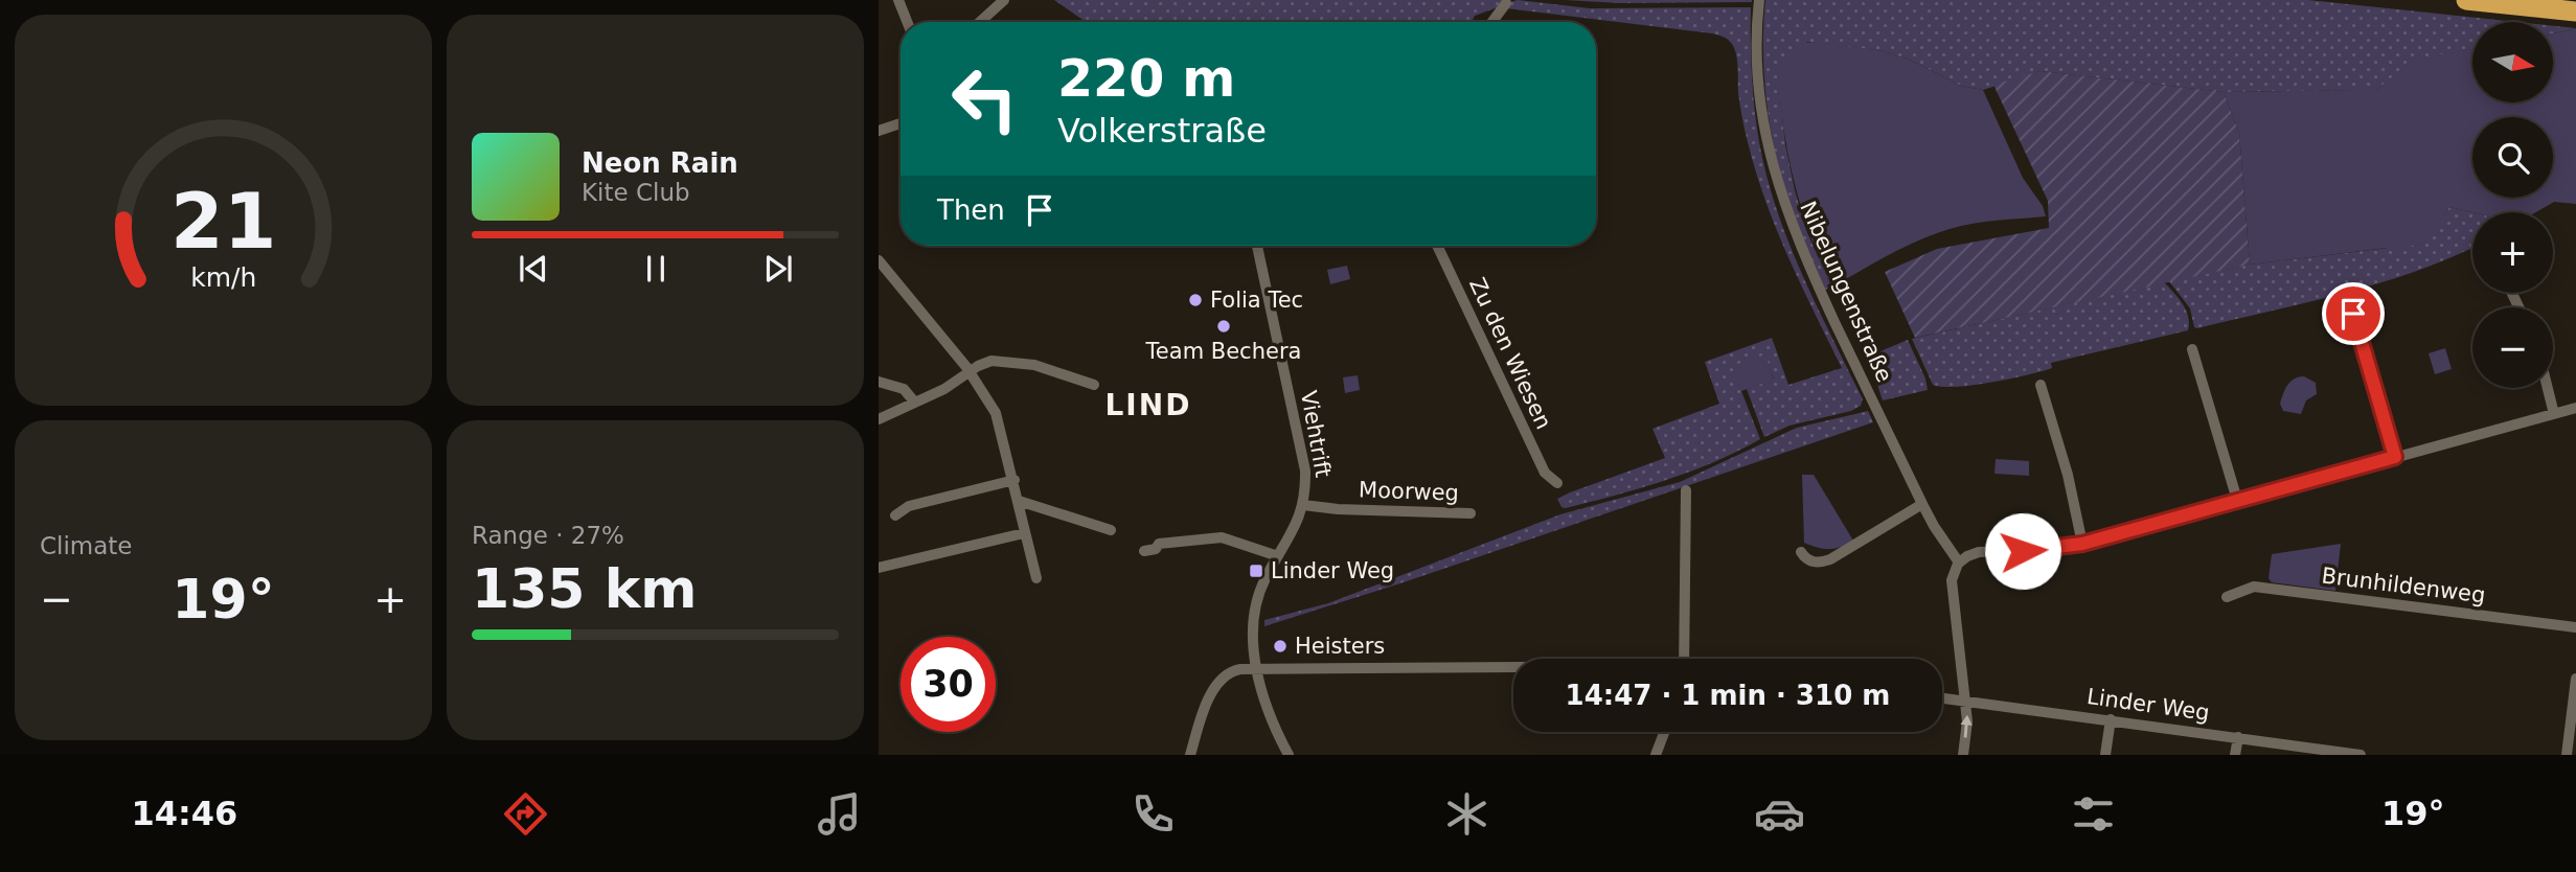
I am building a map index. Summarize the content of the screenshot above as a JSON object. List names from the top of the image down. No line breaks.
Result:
{"streets":{"street":["Nibelungenstraße","Zu den Wiesen","Viehtrift","Moorweg","Brunhildenweg","Linder Weg"]},"crossings":[["Viehtrift","Moorweg"]],"districts":["LIND"],"places":{"other":["Folia Tec","Team Bechera","Heisters"],"transit":["Linder Weg"]},"north":"right","page":{"map_buttons":["+","−"],"turn":["220 m","Volkerstraße"],"song":["Neon Rain","Kite Club"],"then":"Then","tile":["Climate",["Range · 27%","135 km"]],"heat":["−","19°","+"],"limit":"30","trip":"14:47 · 1 min · 310 m","tabs":["14:46","19°"],"gauge":["21","km/h"]}}
